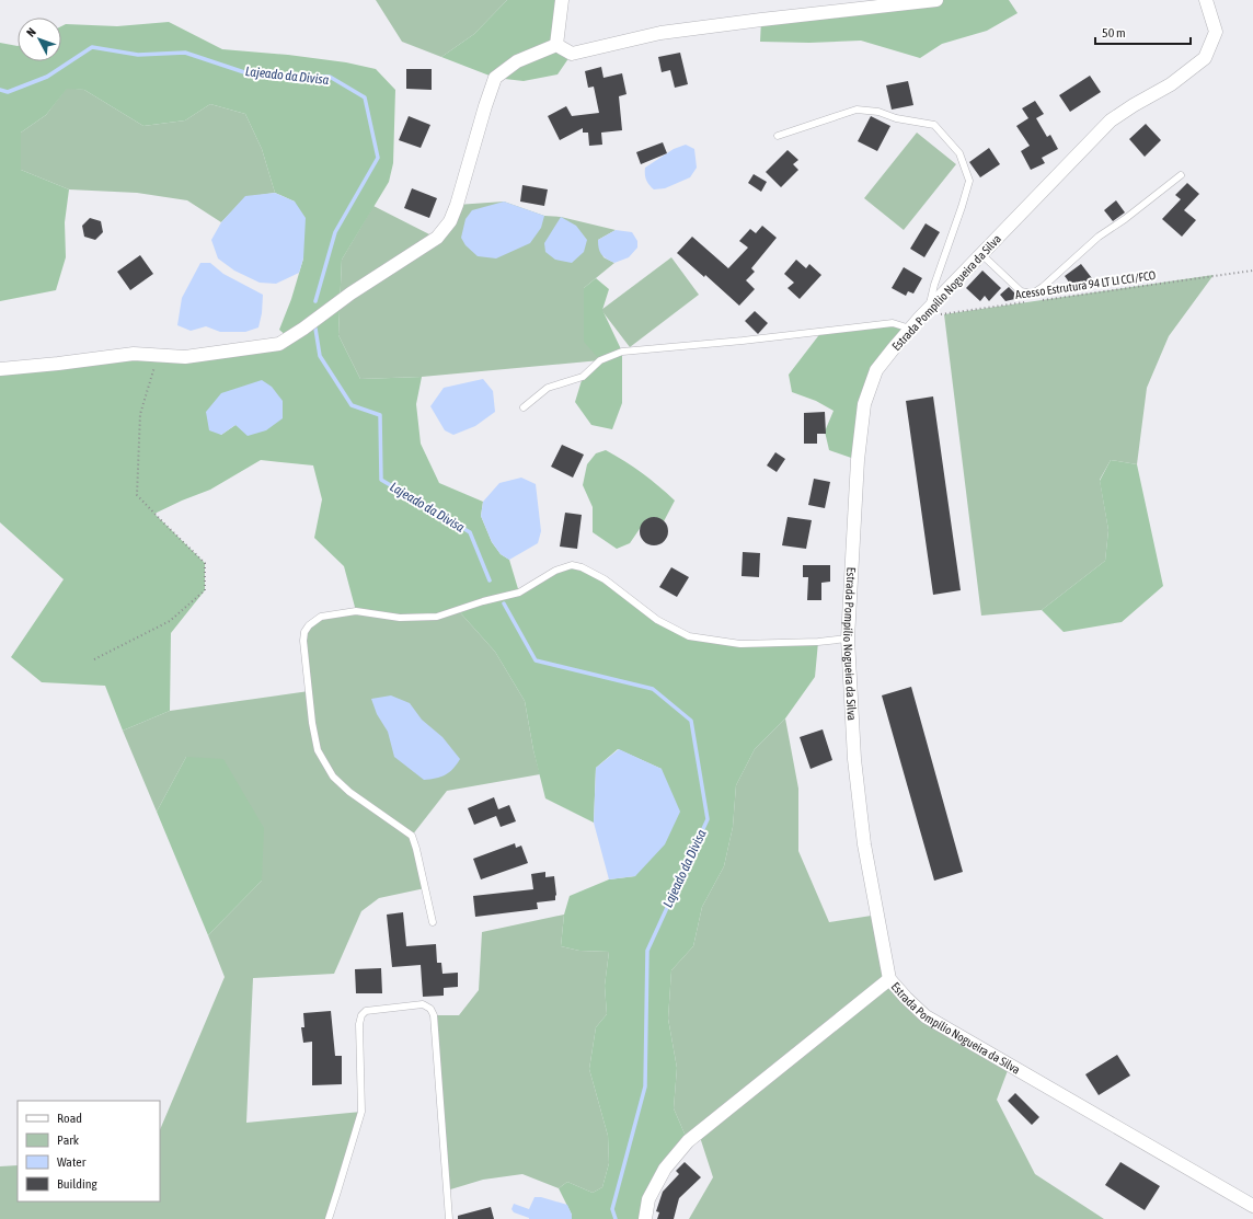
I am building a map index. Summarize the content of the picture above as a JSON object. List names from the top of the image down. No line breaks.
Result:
{"streets":{"street":["Estrada Pompílio Nogueira da Silva"],"path":["Acesso Estrutura 94 LT LI CCI/FCO"]},"crossings":[["Acesso Estrutura 94 LT LI CCI/FCO","Estrada Pompílio Nogueira da Silva"]],"water":["Lajeado da Divisa"],"legend":["Road","Park","Water","Building"],"scale_bar":"50 m","north":"top left"}
